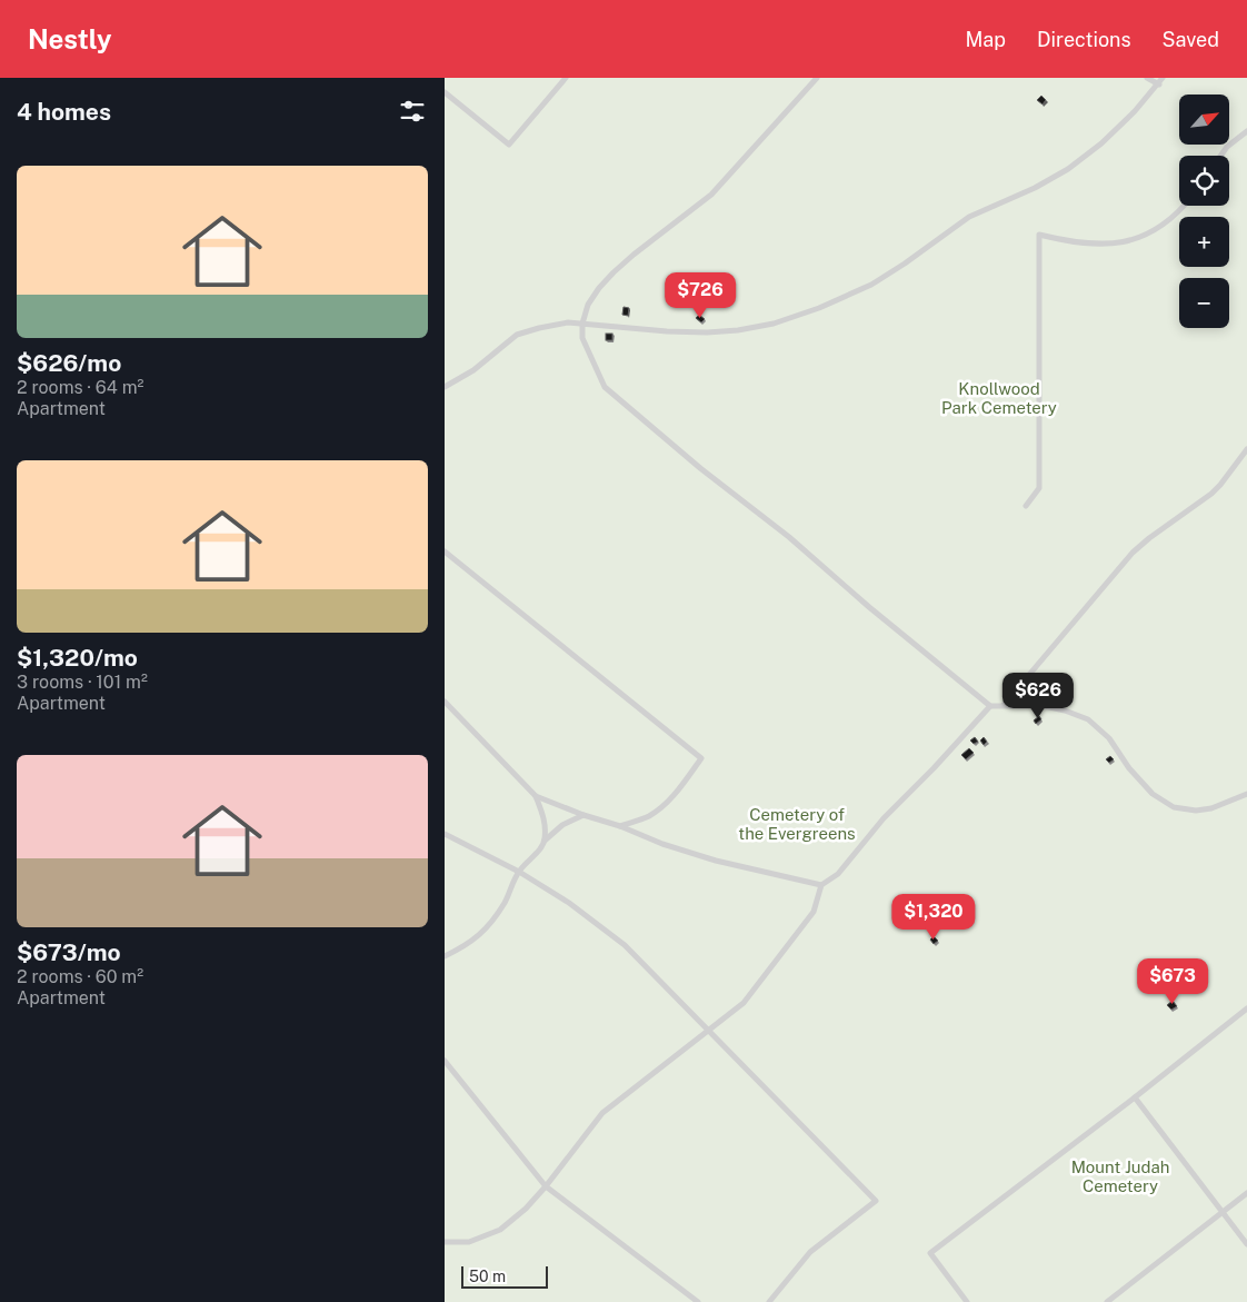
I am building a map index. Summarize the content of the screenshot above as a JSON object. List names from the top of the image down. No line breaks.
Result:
{"parks":["Knollwood Park Cemetery","Cemetery of the Evergreens","Mount Judah Cemetery"],"scale_bar":"50 m","north":"top right","page":{"header":"Nestly","nav":["Map","Directions","Saved"],"heading":"4 homes","map_buttons":["+","−"],"list":[{"name":"$626/mo","note":"2 rooms · 64 m² · Apartment"},{"name":"$1,320/mo","note":"3 rooms · 101 m² · Apartment"},{"name":"$673/mo","note":"2 rooms · 60 m² · Apartment"}],"price":["$726","$626","$1,320","$673"],"scale":"50 m"}}
